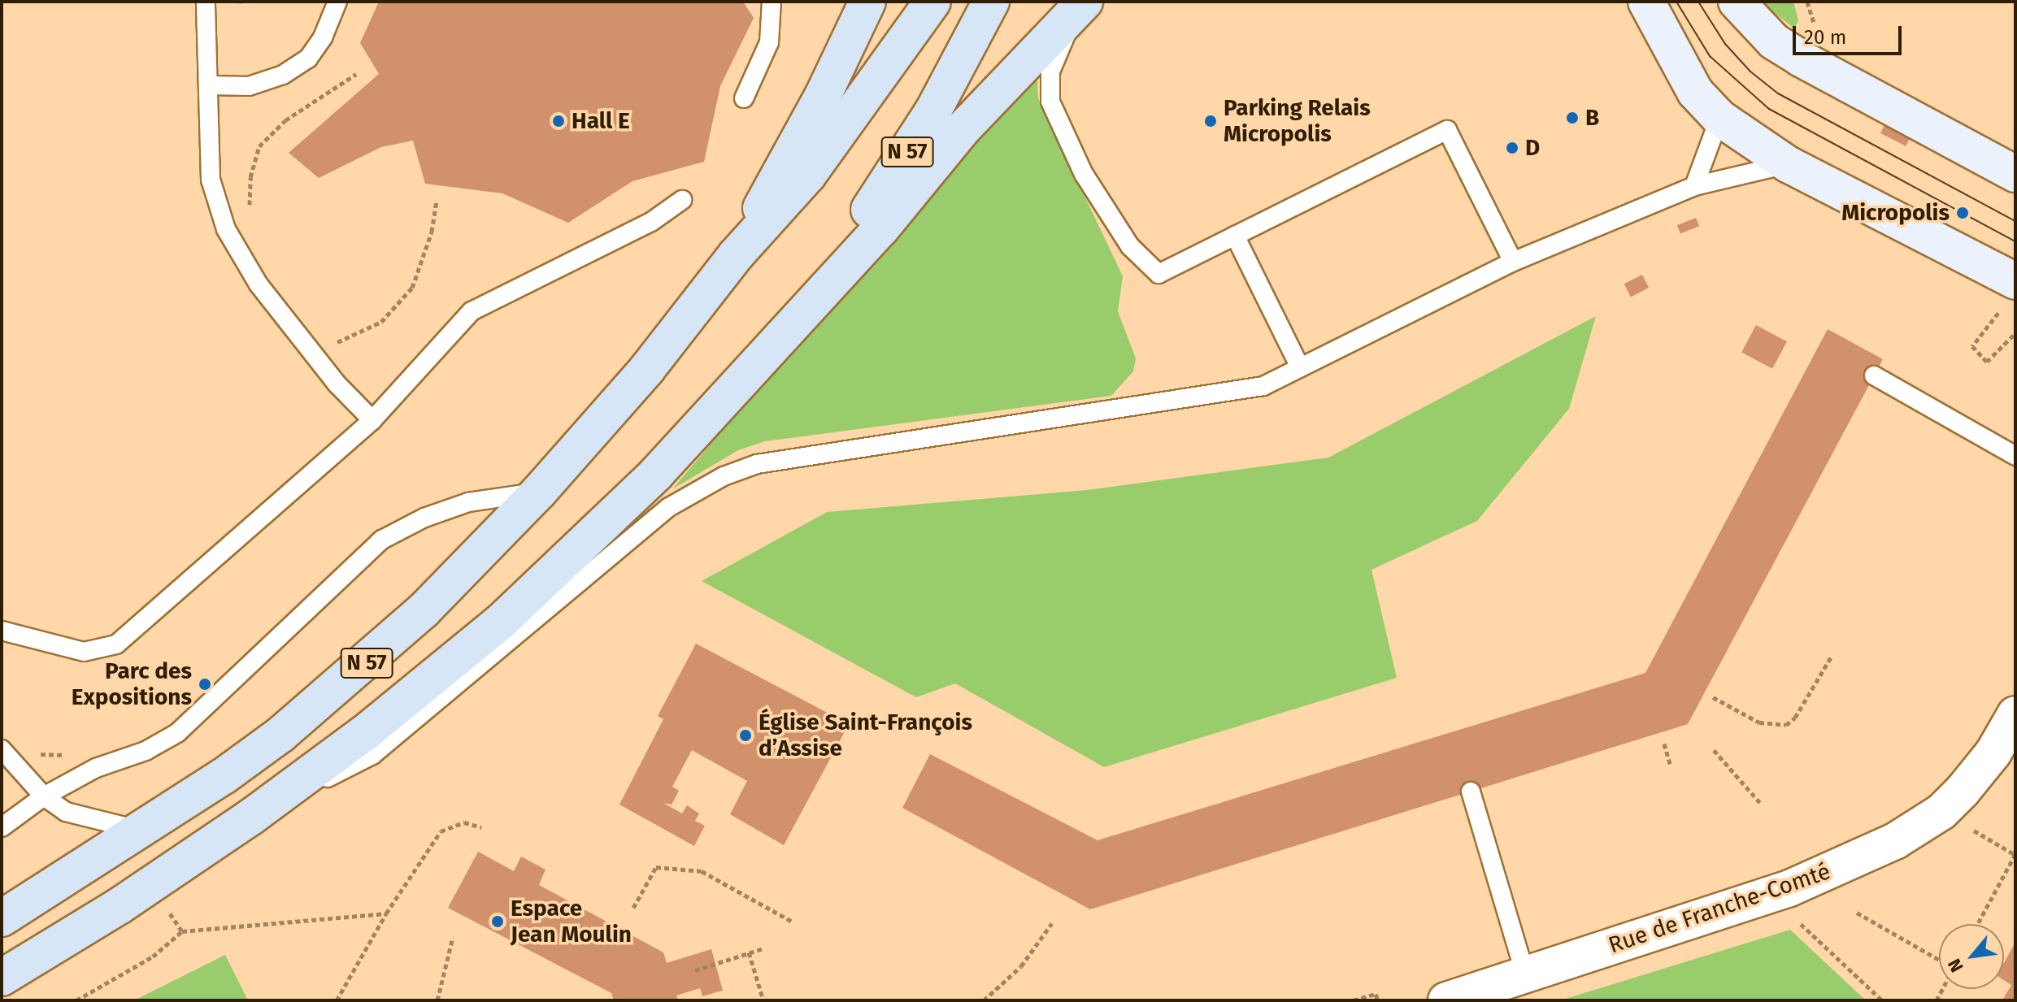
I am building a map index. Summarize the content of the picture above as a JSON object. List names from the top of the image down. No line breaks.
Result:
{"streets":{"main road":["N 57"],"street":["Rue de Franche-Comté"]},"places":["B","Hall E","Parking Relais Micropolis","D","Micropolis","Parc des Expositions","Église Saint-François d’Assise","Espace Jean Moulin"],"scale_bar":"20 m","north":"bottom left"}
